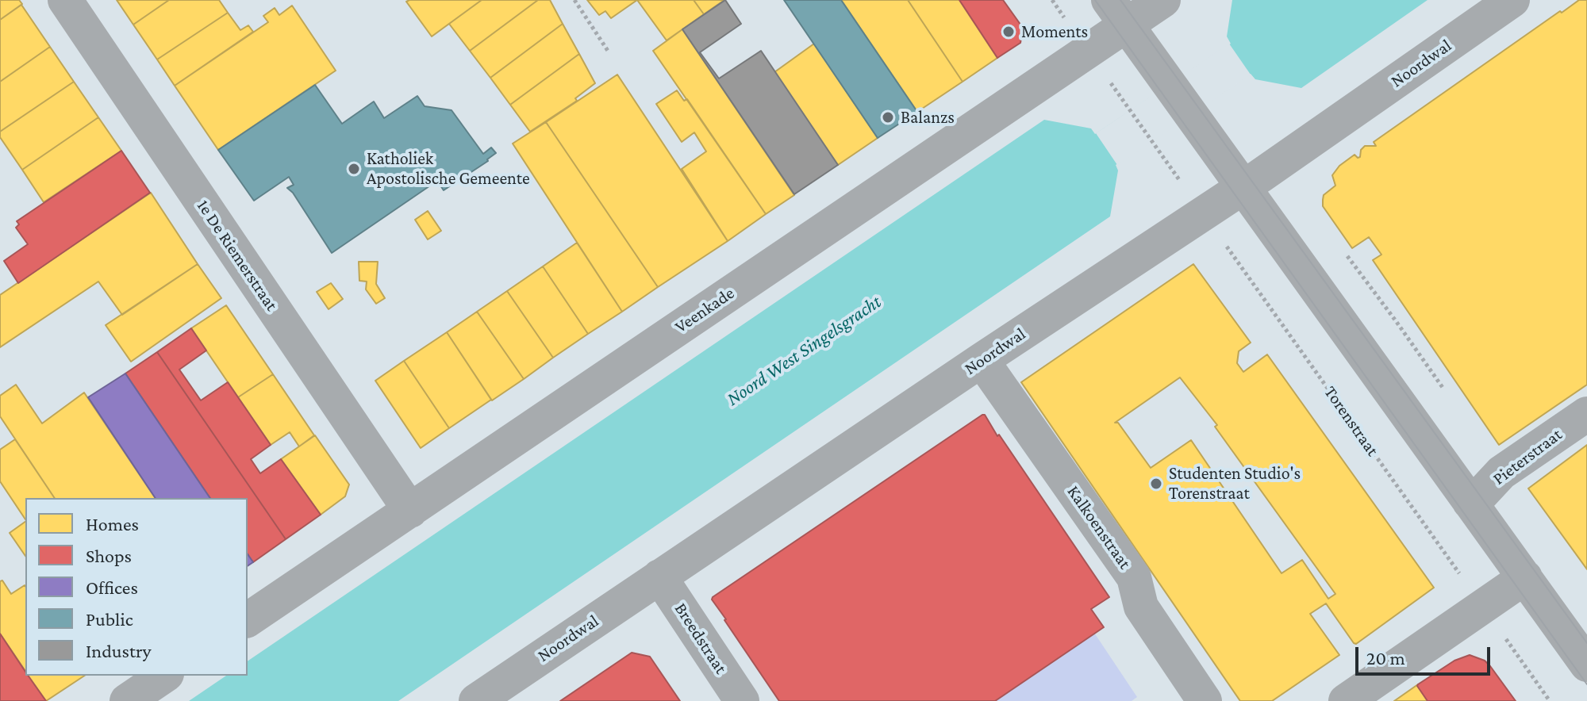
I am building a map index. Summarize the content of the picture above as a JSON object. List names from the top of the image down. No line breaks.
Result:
{"streets":{"street":["Noordwal","1e De Riemerstraat","Veenkade","Pieterstraat","Kalkoenstraat","Breedstraat"],"path":["Torenstraat"]},"crossings":[["Noordwal","Torenstraat"],["Noordwal","Kalkoenstraat"],["Noordwal","Breedstraat"],["1e De Riemerstraat","Veenkade"]],"water":["Noord West Singelsgracht"],"places":["Moments","Balanzs","Katholiek Apostolische Gemeente","Studenten Studio's Torenstraat"],"legend":["Homes","Shops","Offices","Public","Industry"],"scale_bar":"20 m"}
